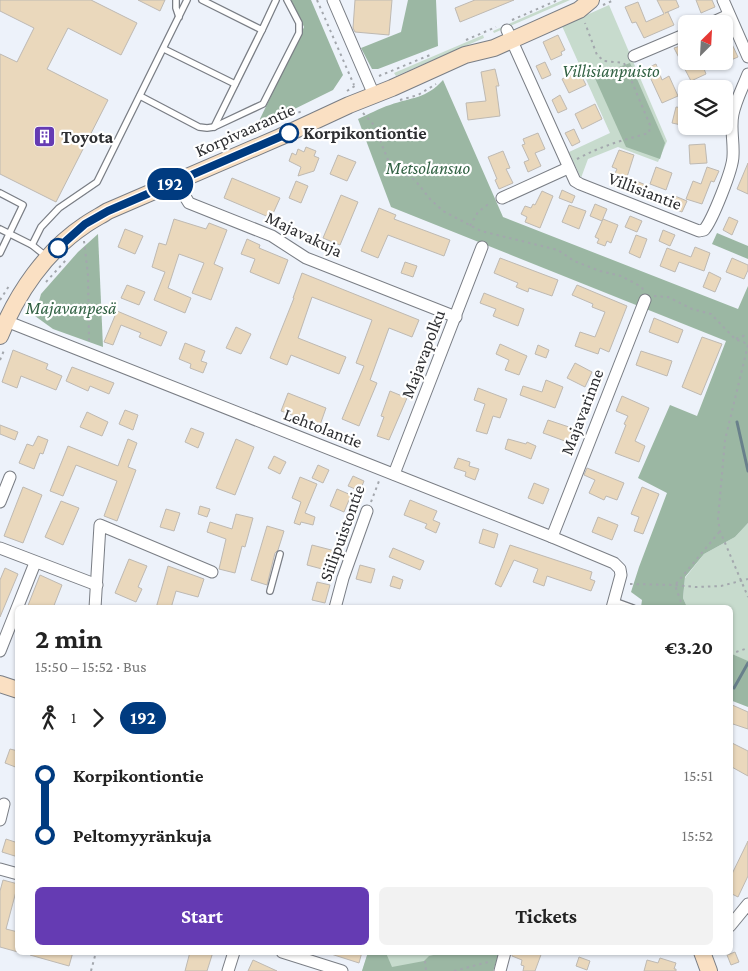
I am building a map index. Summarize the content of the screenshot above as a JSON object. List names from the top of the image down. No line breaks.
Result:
{"streets":{"street":["Korpivaarantie","Villisiantie","Majavakuja","Majavapolku","Majavarinne","Lehtolantie","Siilipuistontie"]},"crossings":[["Korpivaarantie","Villisiantie"],["Korpivaarantie","Majavakuja"],["Korpivaarantie","Lehtolantie"],["Majavakuja","Majavapolku"],["Majavapolku","Lehtolantie"],["Majavapolku","Siilipuistontie"],["Majavarinne","Lehtolantie"],["Lehtolantie","Siilipuistontie"]],"parks":["Villisianpuisto","Metsolansuo","Majavanpesä"],"places":{"other":["Korpikontiontie"],"building":["Toyota"]},"lines":["bus line 192"],"north":"top right","page":{"on_map":"192","heading":["2 min","15:50 – 15:52 · Bus","€3.20"],"legs":["1","192"],"list":[{"name":"Korpikontiontie","value":"15:51"},{"name":"Peltomyyränkuja","value":"15:52"}],"buttons":["Start","Tickets"]}}
